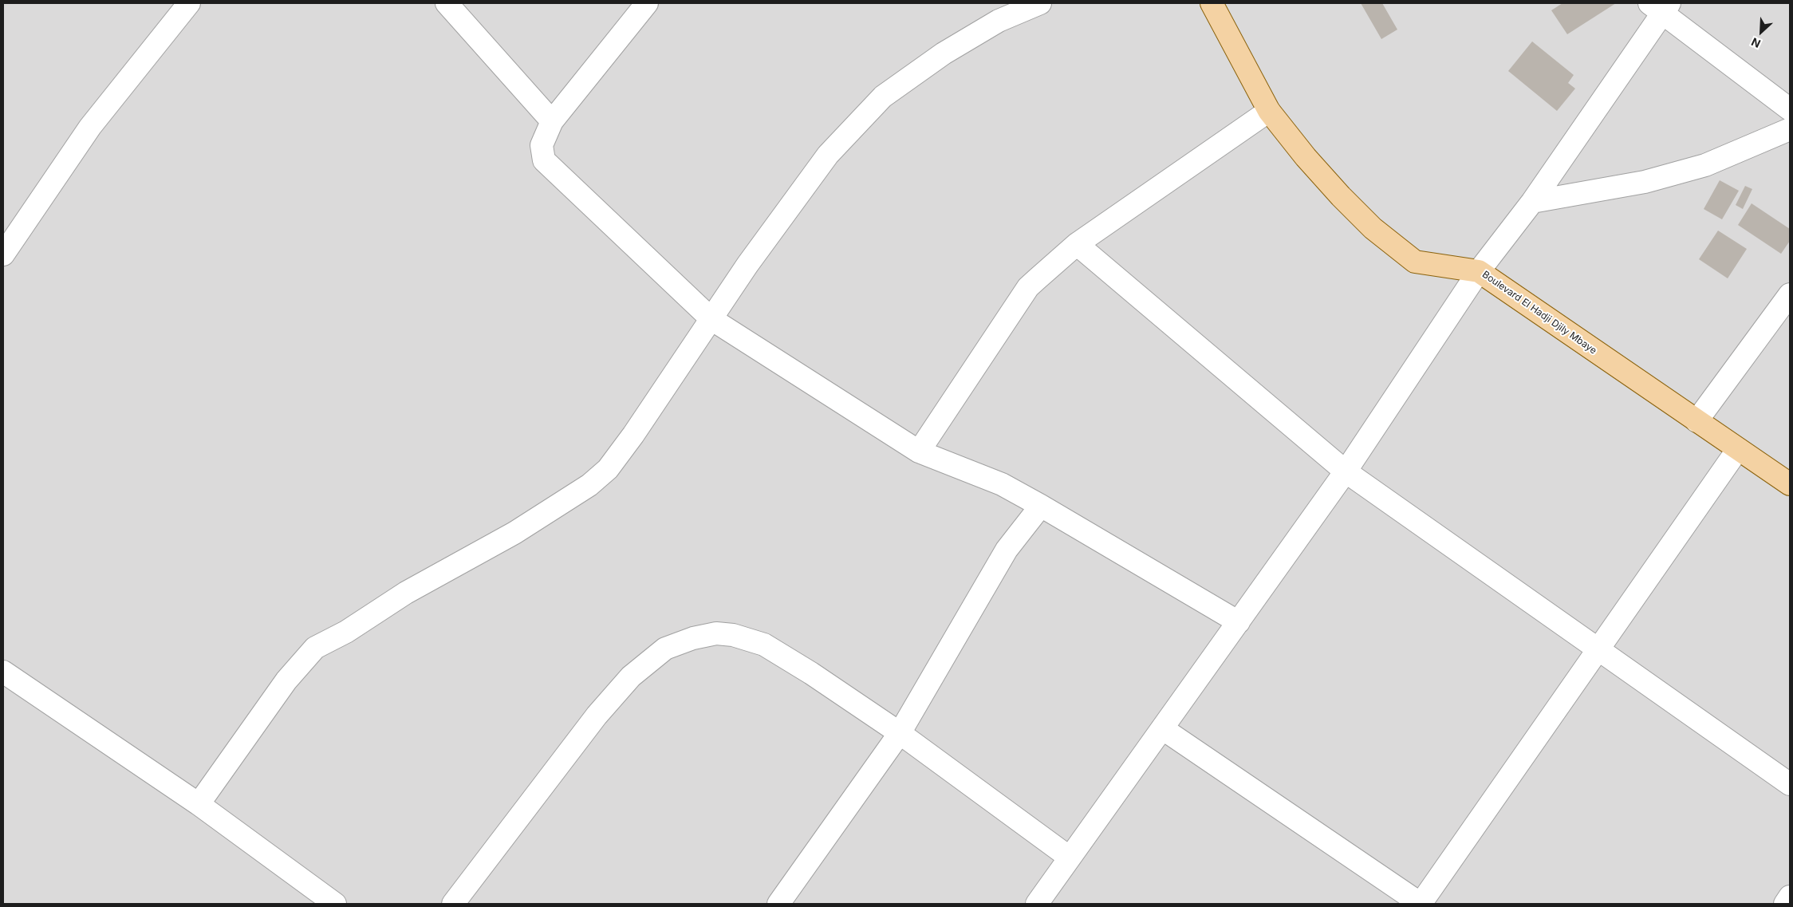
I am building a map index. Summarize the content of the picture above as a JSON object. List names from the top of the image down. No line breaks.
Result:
{"streets":{"main road":["Boulevard El Hadji Djily Mbaye"]},"north":"bottom left"}
